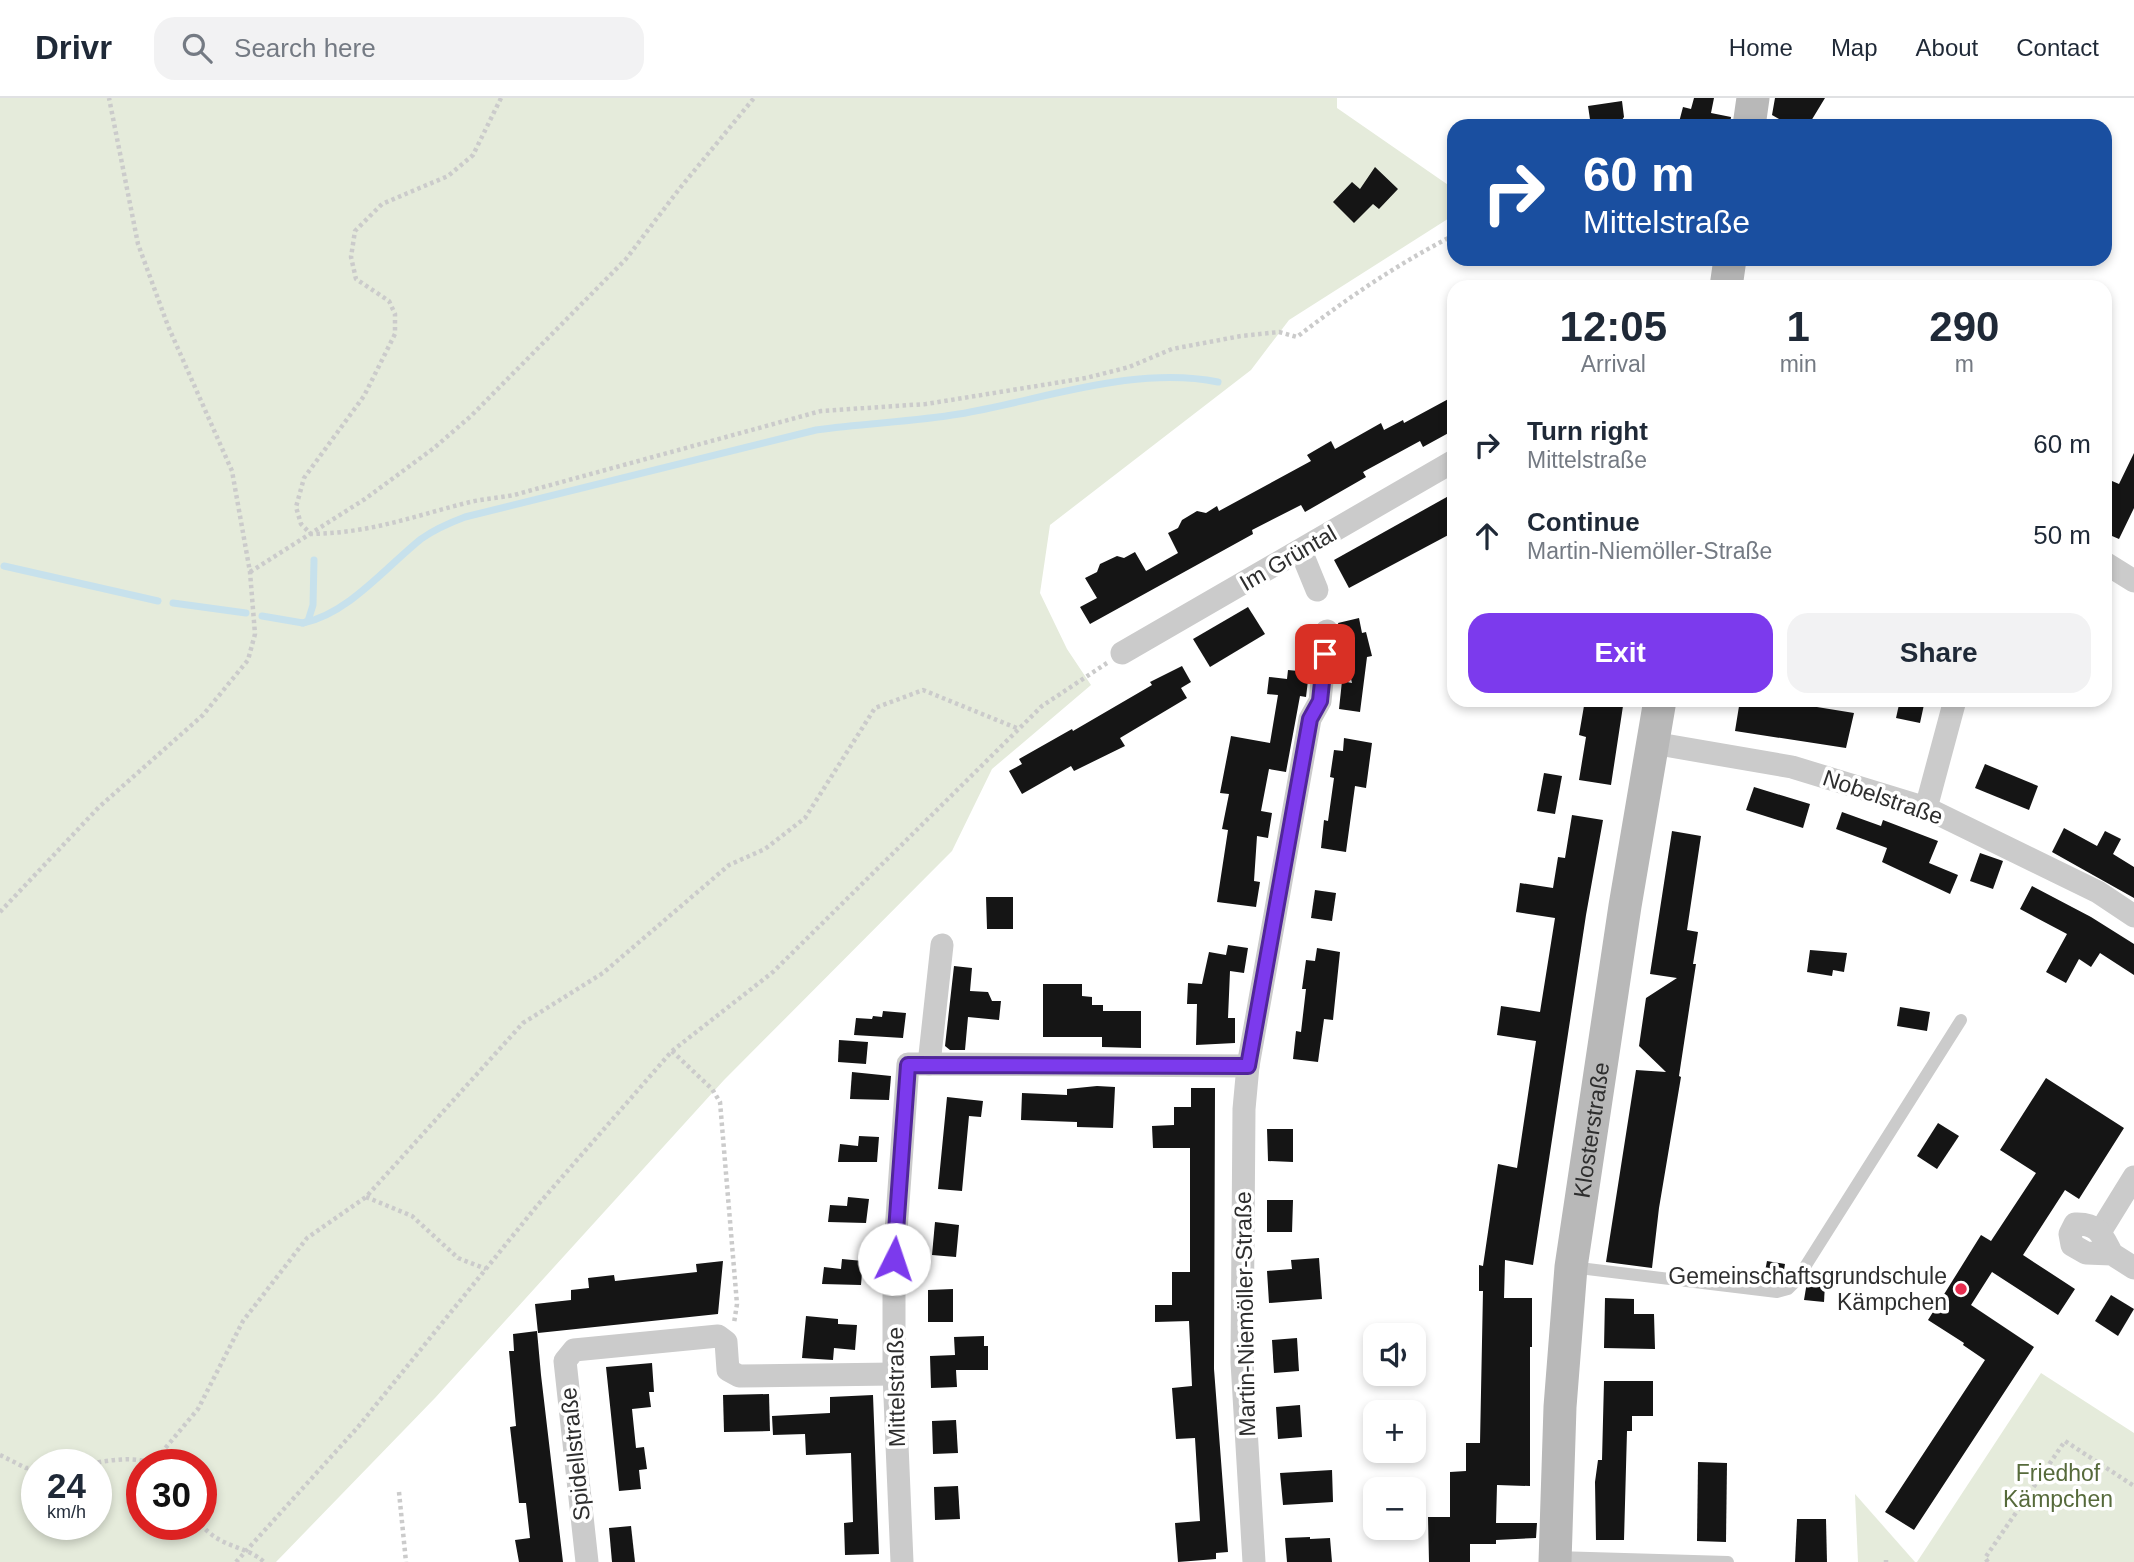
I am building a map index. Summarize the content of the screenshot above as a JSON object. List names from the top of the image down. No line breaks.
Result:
{"streets":{"main road":["Klosterstraße"],"street":["Im Grüntal","Nobelstraße","Martin-Niemöller-Straße","Mittelstraße","Spidellstraße"]},"crossings":[["Nobelstraße","Klosterstraße"]],"parks":["Friedhof Kämpchen"],"places":["Gemeinschaftsgrundschule Kämpchen"],"page":{"header":"Drivr","search":"Search here","nav":["Home","Map","About","Contact"],"turn":["60 m","Mittelstraße"],"eta":["12:05","Arrival","1","min","290","m"],"list":[{"name":"Turn right","note":"Mittelstraße","value":"60 m"},{"name":"Continue","note":"Martin-Niemöller-Straße","value":"50 m"}],"buttons":["Exit","Share"],"map_buttons":["+","−"],"speed":"24 km/h","limit":"30"}}
